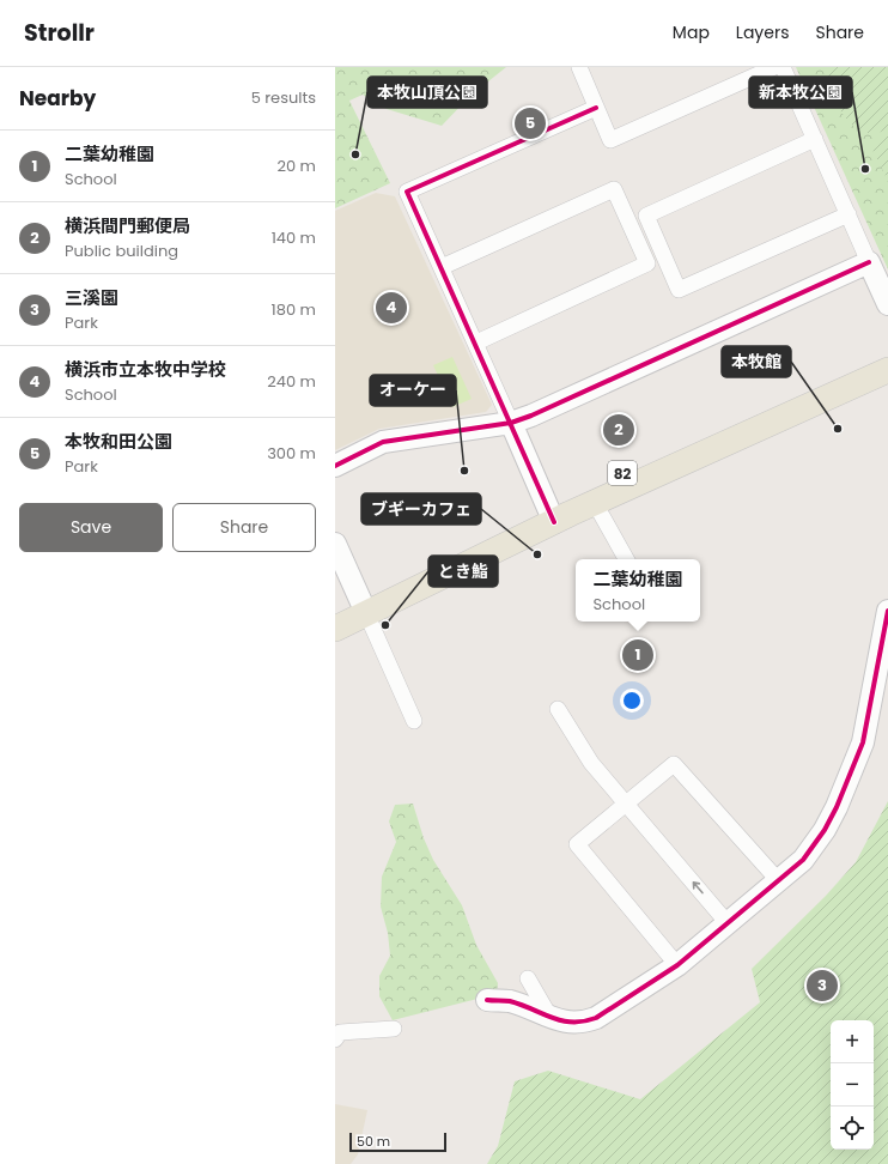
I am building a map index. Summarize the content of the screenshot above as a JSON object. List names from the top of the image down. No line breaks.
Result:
{"streets":{"main road":["82"]},"places":["本牧山頂公園","新本牧公園","本牧館","オーケー","ブギーカフェ","とき鮨"],"scale_bar":"50 m","page":{"header":"Strollr","nav":["Map","Layers","Share"],"heading":["Nearby","5 results"],"pins":["5","4","2","1","3"],"list":[{"mark":"1","name":"二葉幼稚園","note":"School","value":"20 m"},{"mark":"2","name":"横浜間門郵便局","note":"Public building","value":"140 m"},{"mark":"3","name":"三溪園","note":"Park","value":"180 m"},{"mark":"4","name":"横浜市立本牧中学校","note":"School","value":"240 m"},{"mark":"5","name":"本牧和田公園","note":"Park","value":"300 m"}],"buttons":["Save","Share"],"popup":["二葉幼稚園","School"],"map_buttons":["+","−"],"scale":"50 m"}}
